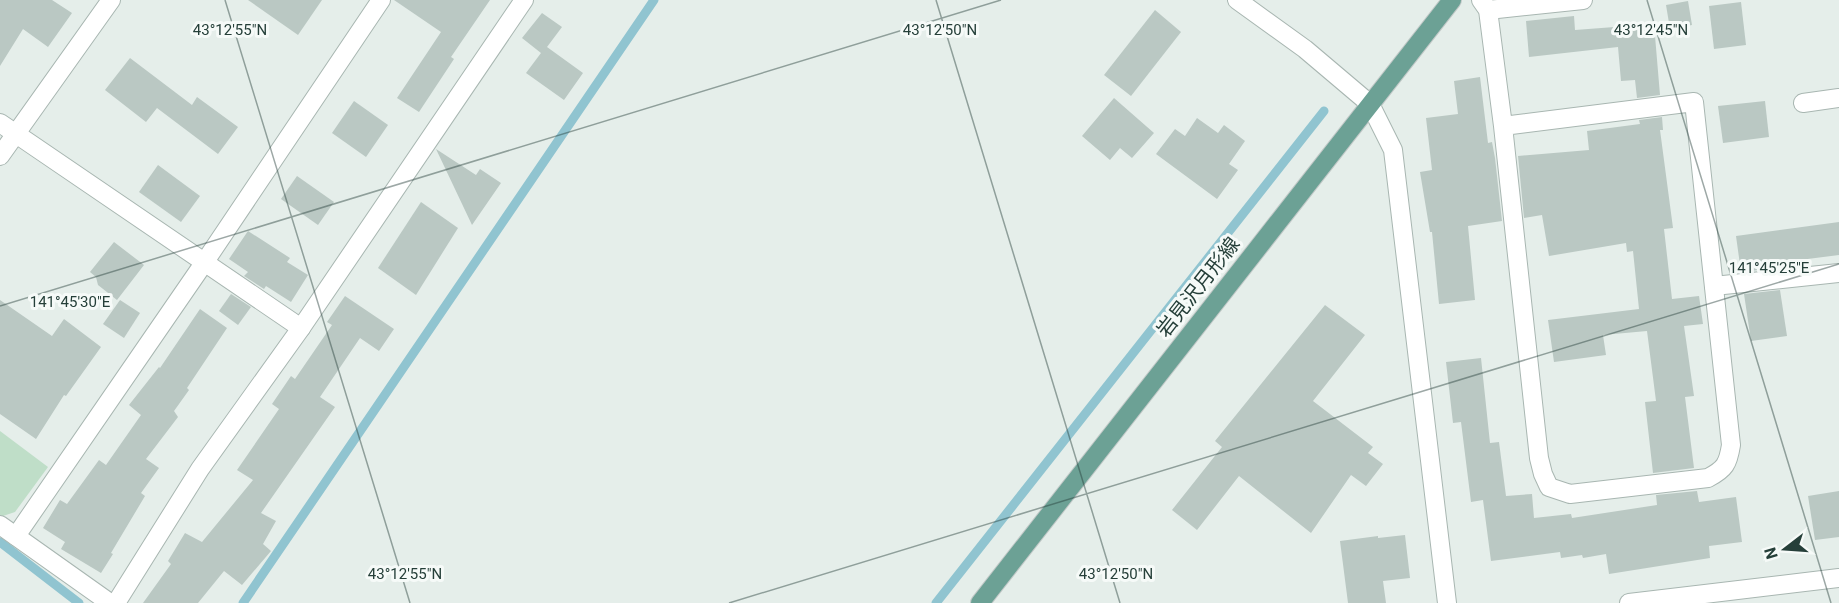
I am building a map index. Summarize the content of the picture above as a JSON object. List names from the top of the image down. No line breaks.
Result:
{"streets":{"main road":["岩見沢月形線"]},"north":"left","coordinates":["43°12'50\"N","43°12'55\"N","43°12'45\"N","141°45'25\"E","141°45'30\"E"]}
